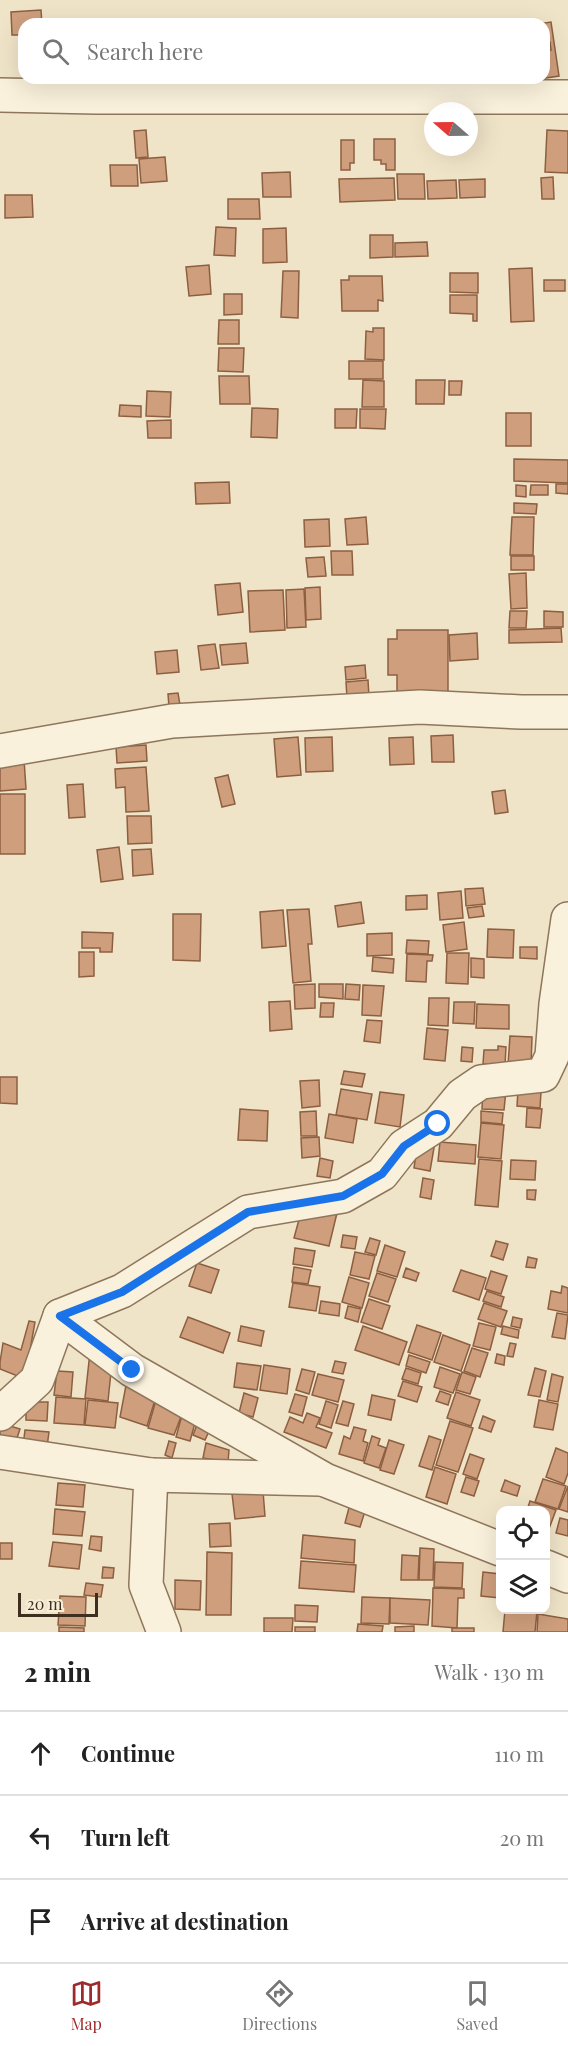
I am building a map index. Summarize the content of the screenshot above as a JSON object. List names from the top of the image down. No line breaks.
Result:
{"scale_bar":"20 m","north":"left","page":{"search":"Search here","scale":"20 m","heading":["2 min","Walk · 130 m"],"list":[["Continue","110 m"],["Turn left","20 m"],"Arrive at destination"],"nav":["Map","Directions","Saved"]}}
